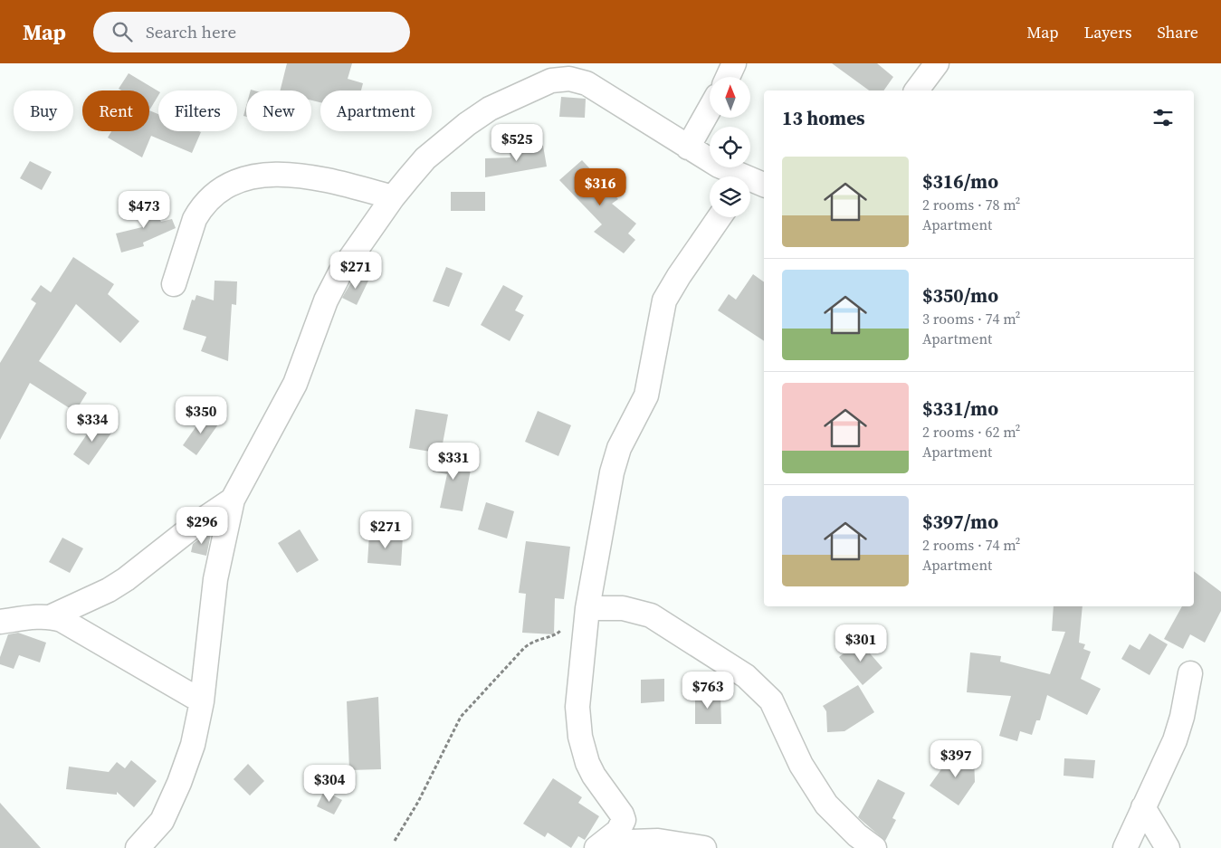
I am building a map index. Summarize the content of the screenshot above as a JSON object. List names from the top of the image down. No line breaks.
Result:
{"north":"top","page":{"header":"Map","search":"Search here","nav":["Map","Layers","Share"],"chip":["Buy","Rent","Filters","New","Apartment"],"heading":"13 homes","price":["$525","$316","$473","$271","$350","$334","$331","$296","$271","$301","$763","$397","$304"],"list":[{"name":"$316/mo","note":"2 rooms · 78 m² · Apartment"},{"name":"$350/mo","note":"3 rooms · 74 m² · Apartment"},{"name":"$331/mo","note":"2 rooms · 62 m² · Apartment"},{"name":"$397/mo","note":"2 rooms · 74 m² · Apartment"}]}}
